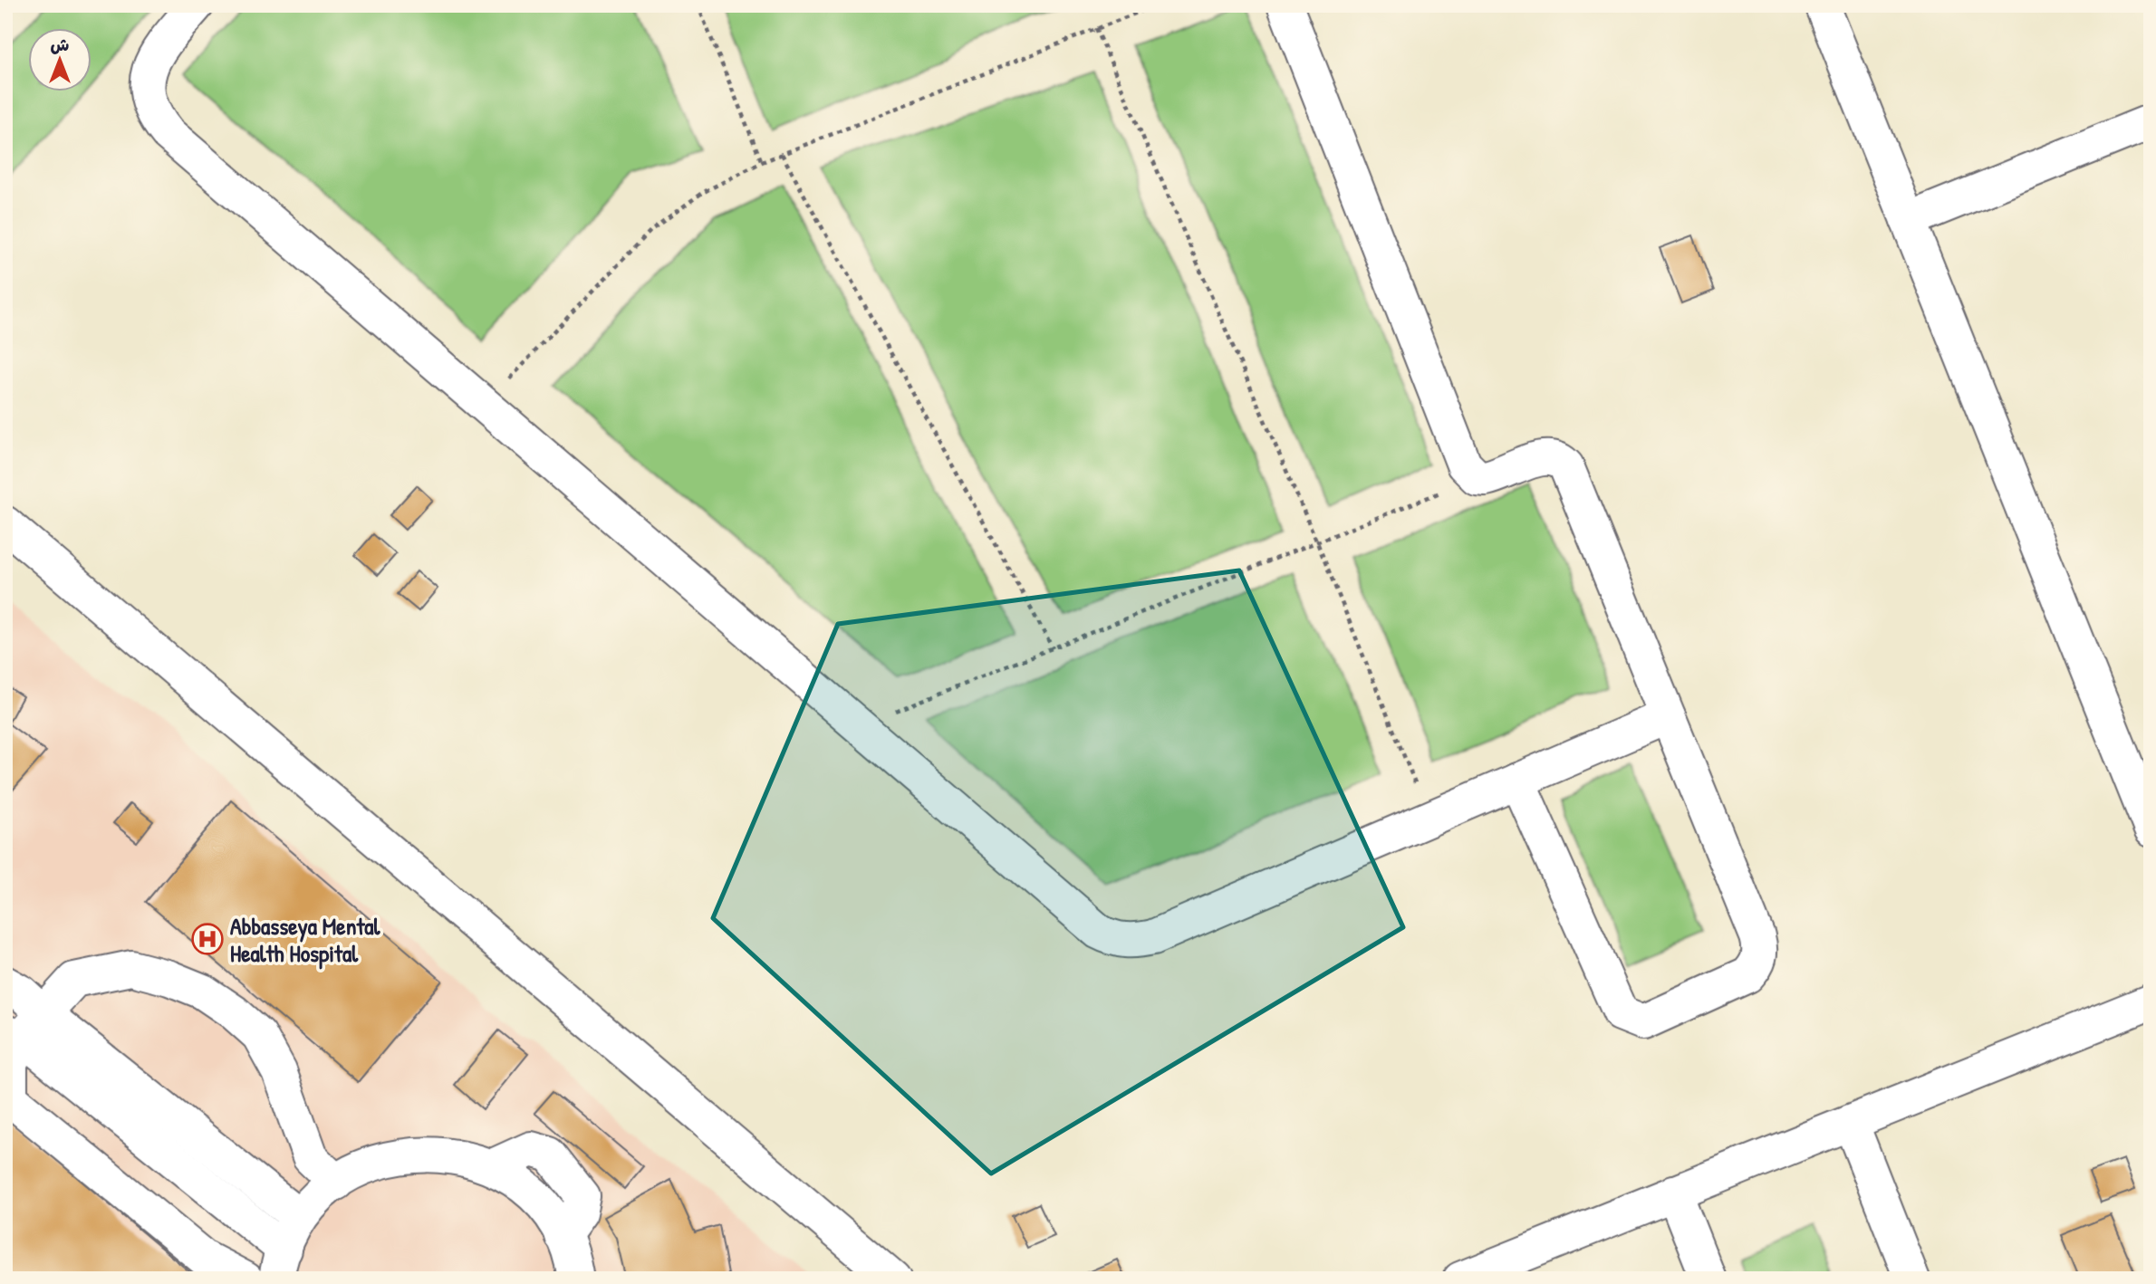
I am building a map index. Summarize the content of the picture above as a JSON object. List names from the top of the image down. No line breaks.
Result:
{"places":{"hospital":["Abbasseya Mental Health Hospital"]},"north":"top"}
